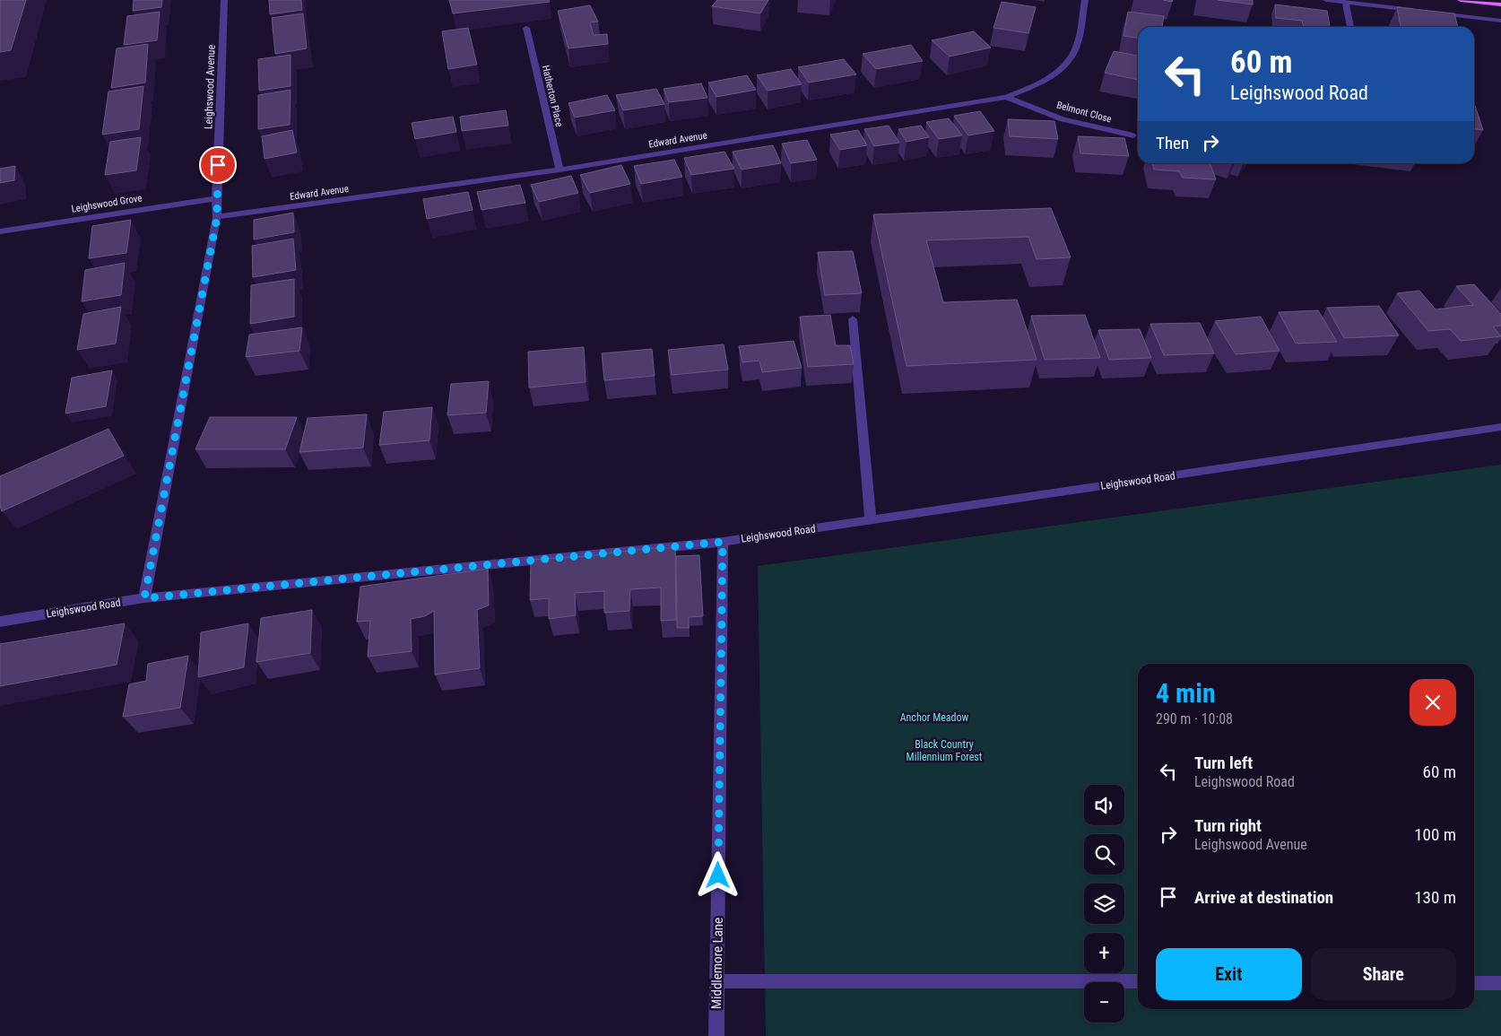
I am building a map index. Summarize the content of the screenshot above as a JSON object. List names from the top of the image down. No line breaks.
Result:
{"streets":{"street":["Leighswood Avenue","Hatherton Place","Belmont Close","Edward Avenue","Leighswood Grove","Leighswood Road","Middlemore Lane"]},"crossings":[["Leighswood Avenue","Edward Avenue"],["Leighswood Avenue","Leighswood Grove"],["Leighswood Avenue","Leighswood Road"],["Hatherton Place","Edward Avenue"],["Belmont Close","Edward Avenue"],["Leighswood Road","Middlemore Lane"]],"parks":["Anchor Meadow","Black Country Millennium Forest"],"page":{"turn":["60 m","Leighswood Road"],"then":"Then","heading":["4 min","290 m · 10:08"],"list":[{"name":"Turn left","note":"Leighswood Road","value":"60 m"},{"name":"Turn right","note":"Leighswood Avenue","value":"100 m"},{"name":"Arrive at destination","value":"130 m"}],"map_buttons":["+","−"],"buttons":["Exit","Share"]}}
